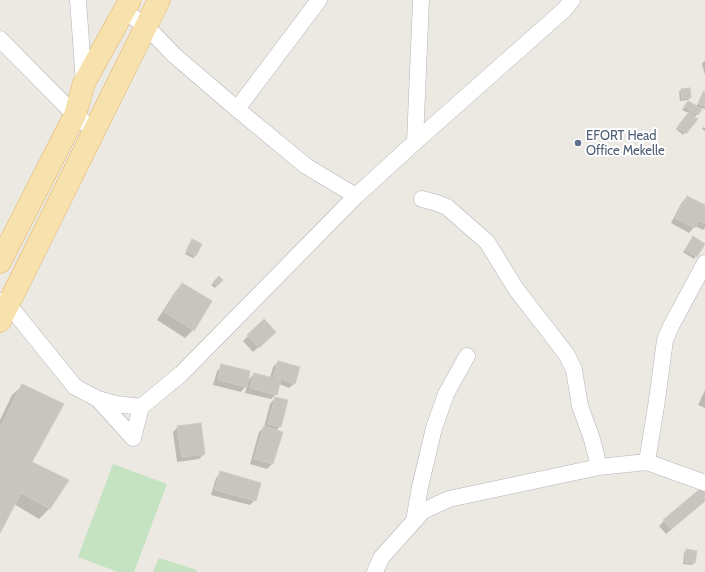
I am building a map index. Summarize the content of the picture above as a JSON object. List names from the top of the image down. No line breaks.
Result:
{"places":["EFORT Head Office Mekelle"]}
